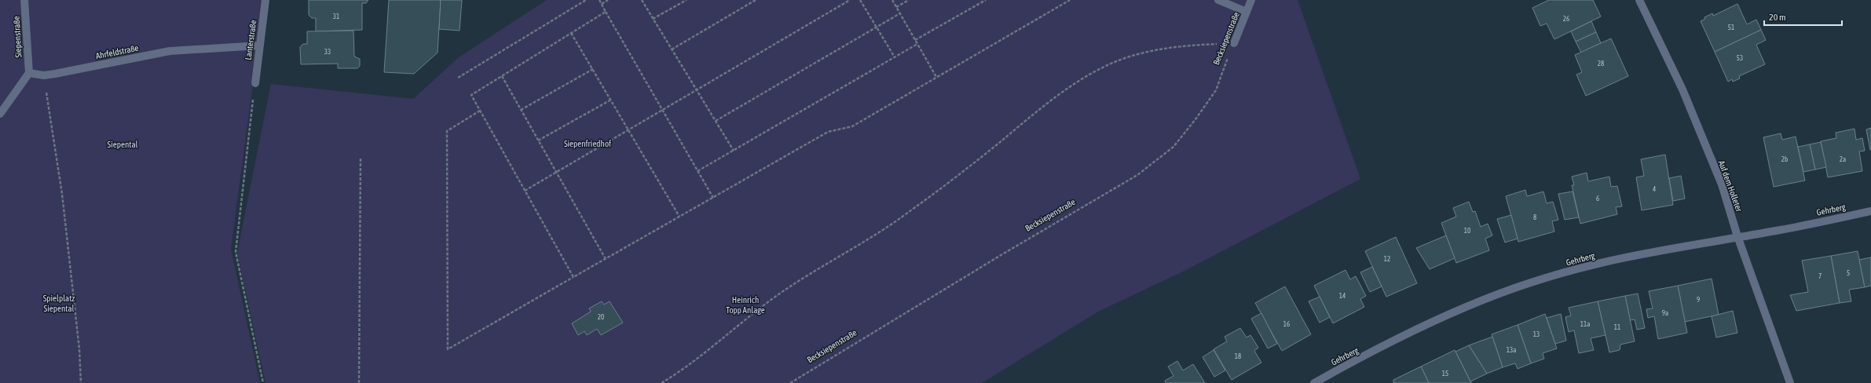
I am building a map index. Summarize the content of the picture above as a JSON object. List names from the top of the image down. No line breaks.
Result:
{"streets":{"street":["Siepenstraße","Becksiepenstraße","Lanterstraße","Ahrfeldstraße","Auf dem Holleter","Gehrberg"]},"crossings":[["Siepenstraße","Ahrfeldstraße"],["Lanterstraße","Ahrfeldstraße"],["Auf dem Holleter","Gehrberg"]],"parks":["Siepenfriedhof","Siepental","Spielplatz Siepental","Heinrich Topp Anlage"],"house_numbers":["31","26","51","33","53","28","2b","2a","4","6","8","10","12","5","7","14","9","9a","20","16","11a","11","13","13a","18","15"],"scale_bar":"20 m"}
